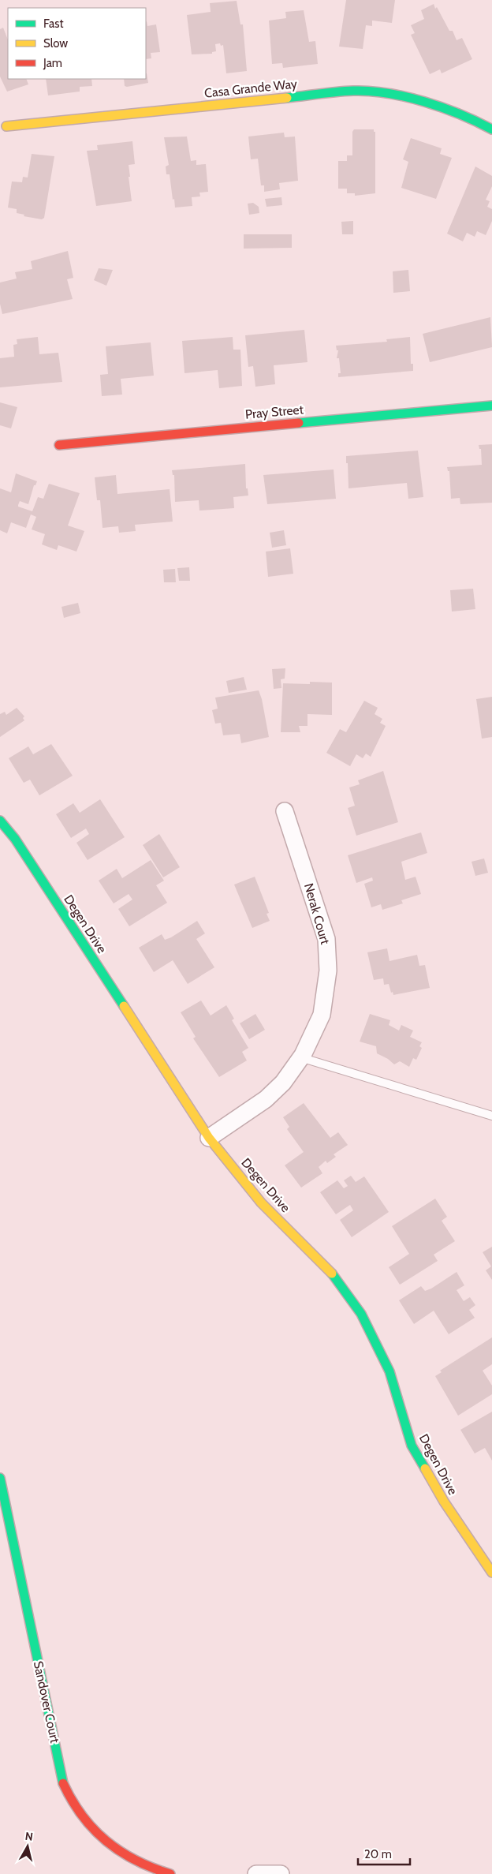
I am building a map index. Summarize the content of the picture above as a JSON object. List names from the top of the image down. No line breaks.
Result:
{"streets":{"street":["Casa Grande Way","Pray Street","Nerak Court","Degen Drive","Sandover Court"]},"crossings":[["Nerak Court","Degen Drive"]],"legend":["Fast","Slow","Jam"],"scale_bar":"20 m","north":"top"}
